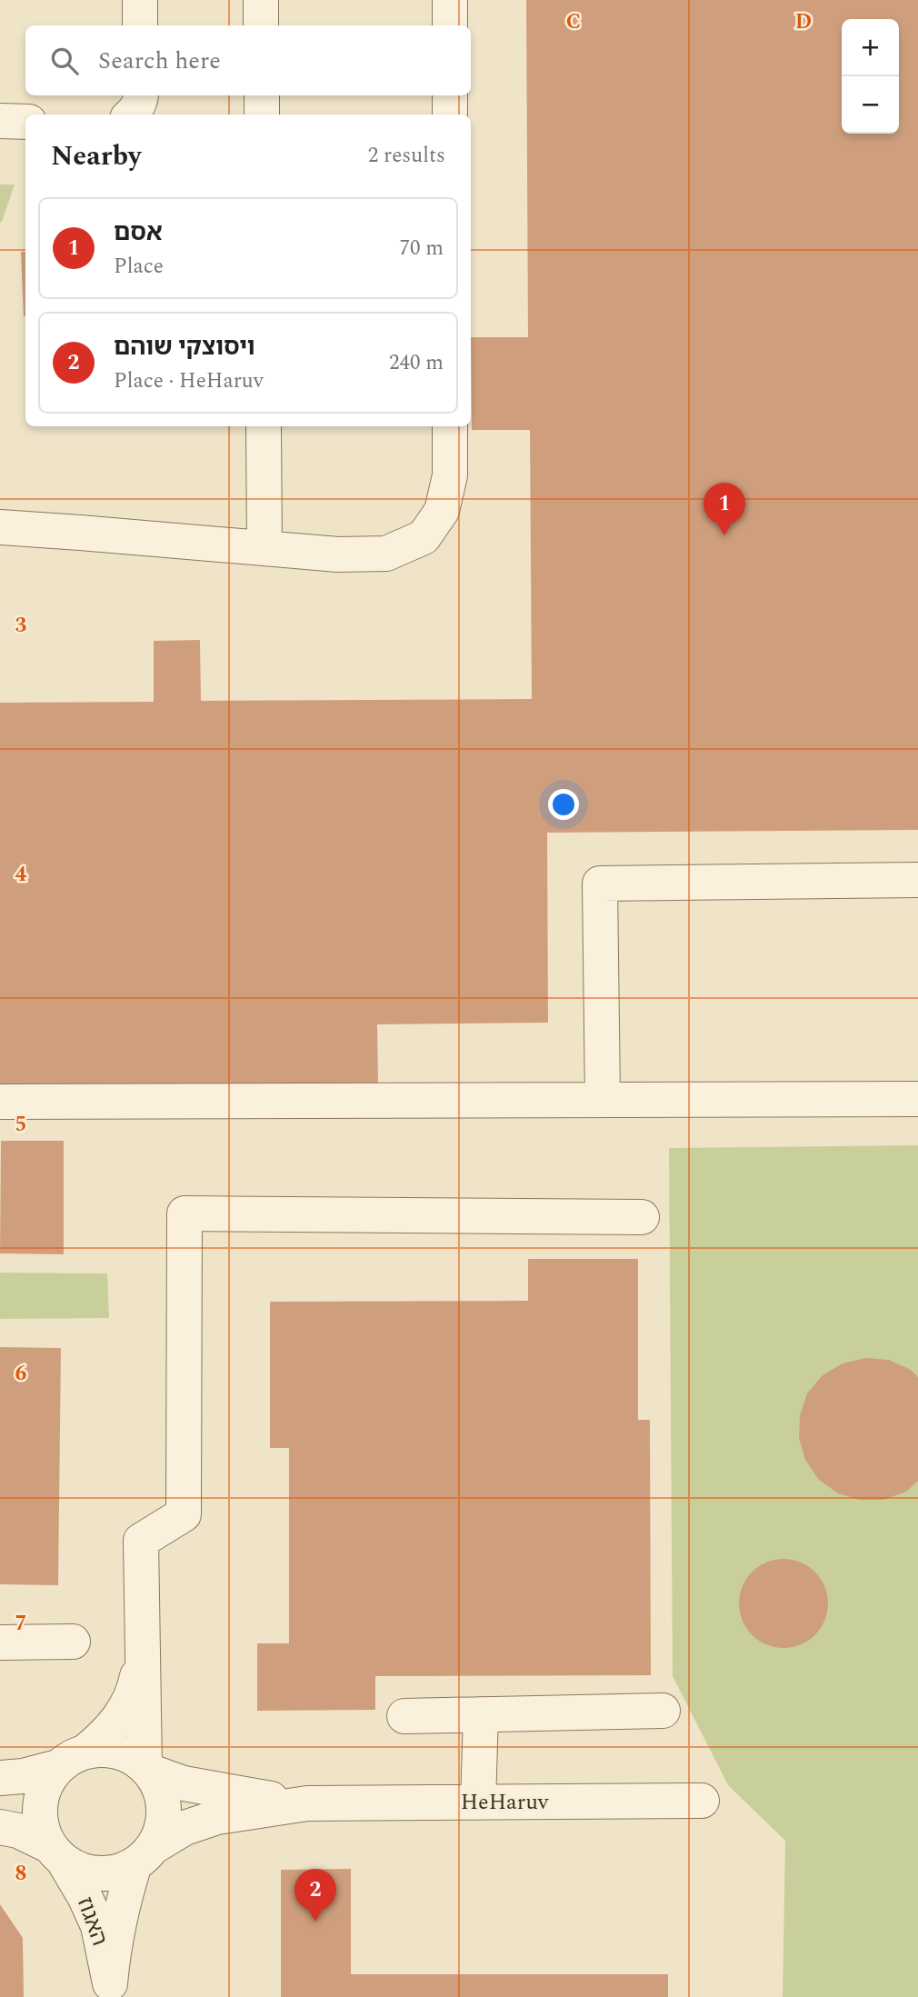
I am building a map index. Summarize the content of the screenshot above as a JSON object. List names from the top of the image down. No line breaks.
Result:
{"streets":{"street":["HeHaruv","האגוז"]},"crossings":[["HeHaruv","האגוז"]],"page":{"map_buttons":["+","−"],"search":"Search here","heading":["Nearby","2 results"],"list":[{"mark":"1","name":"אסם","note":"Place","value":"70 m"},{"mark":"2","name":"ויסוצקי שוהם","note":"Place · HeHaruv","value":"240 m"}],"pins":["1","2"]},"grid":{"columns":["C","D"],"rows":["3","4","5","6","7","8"]}}
